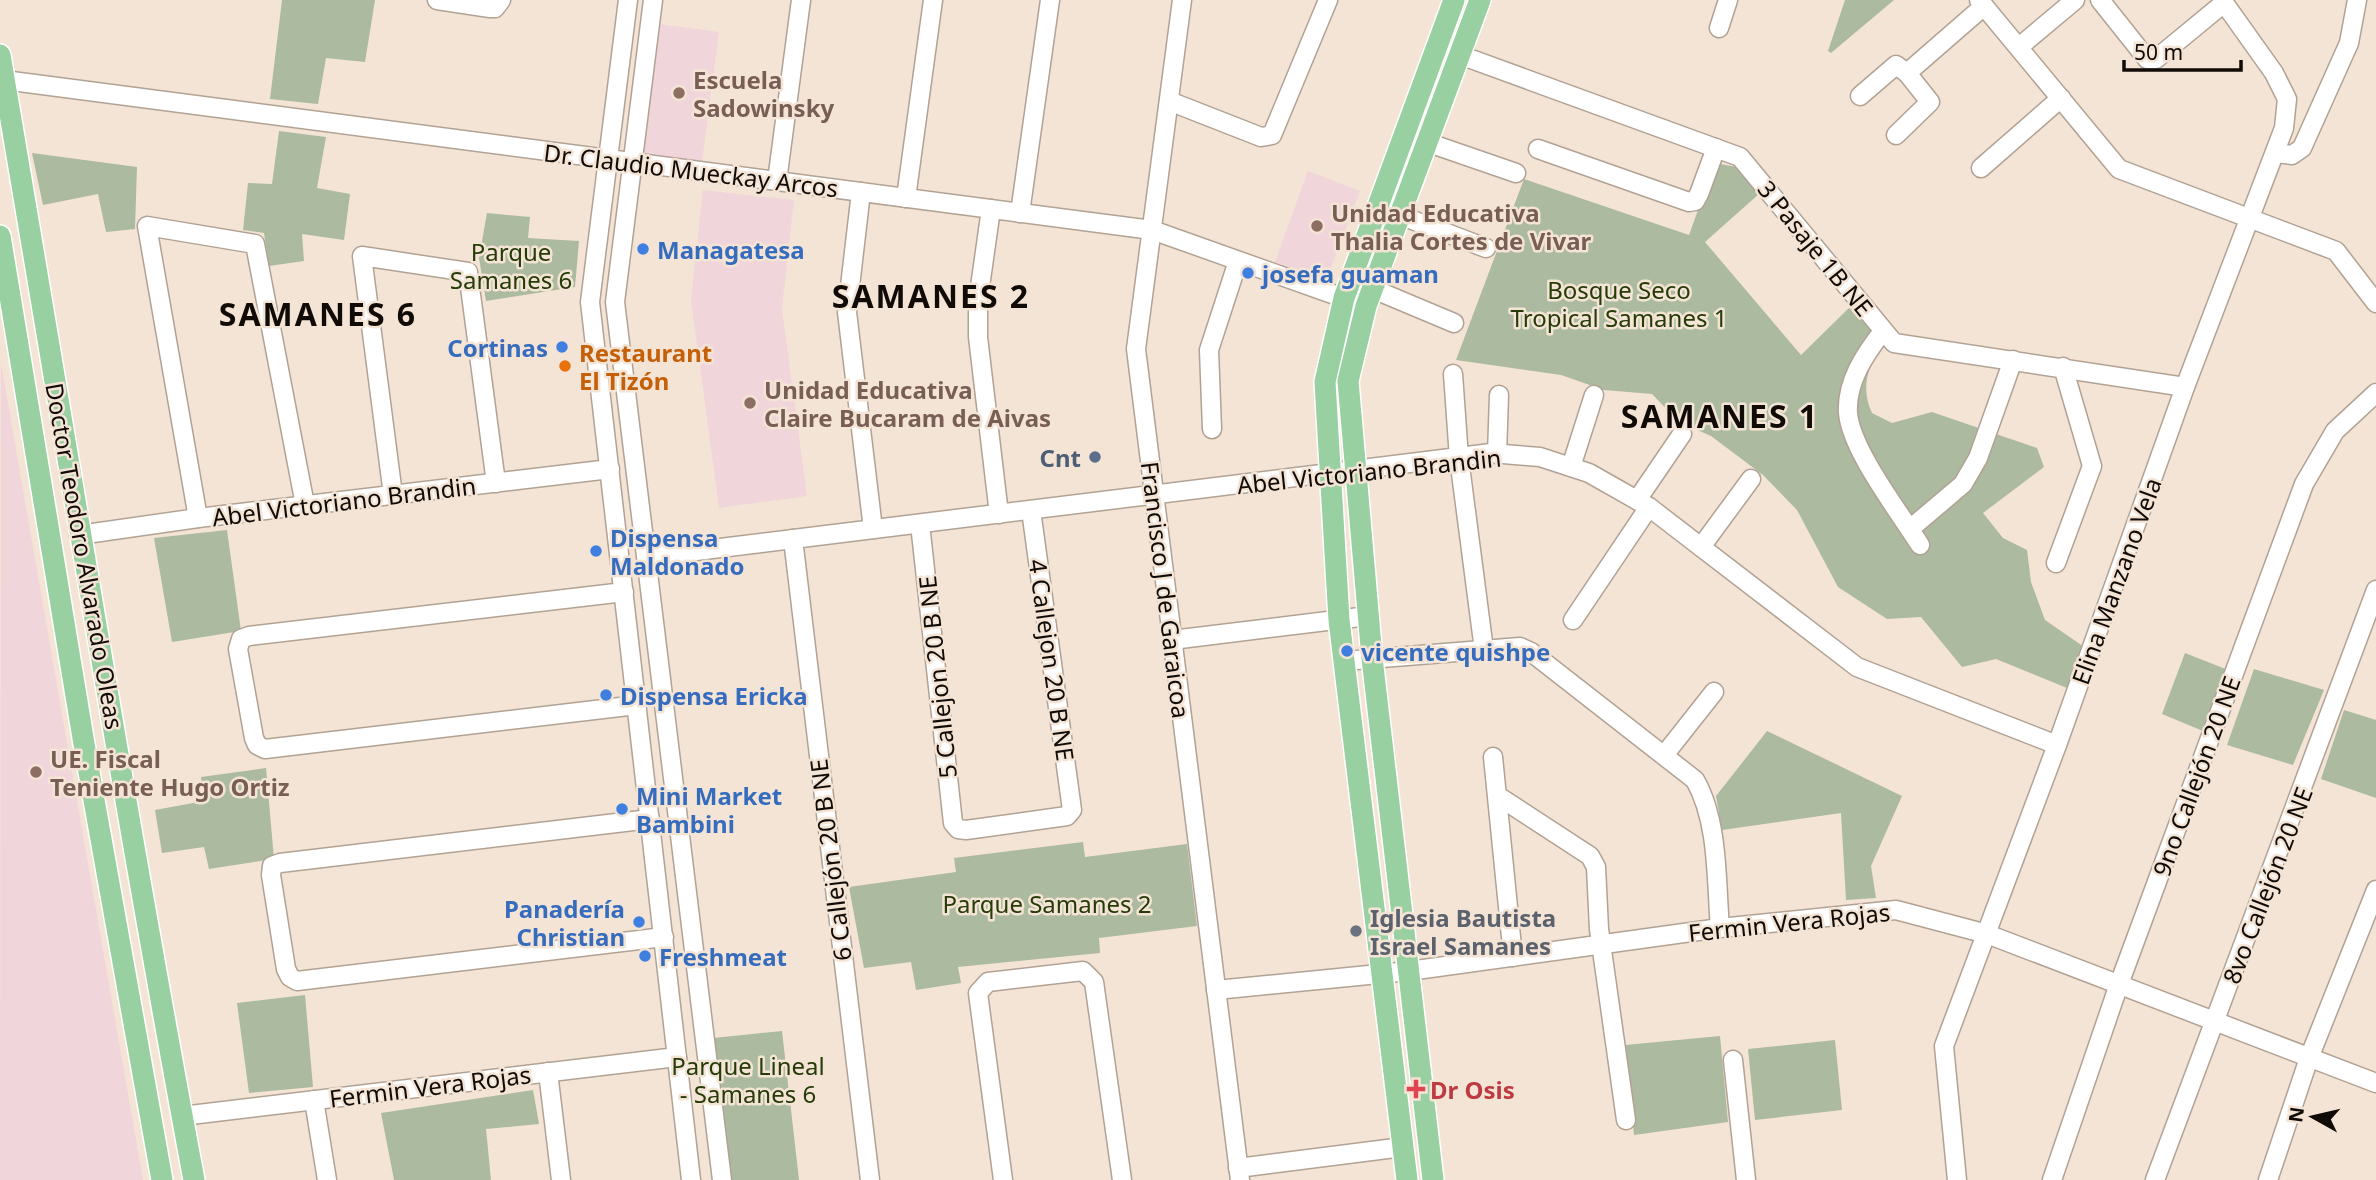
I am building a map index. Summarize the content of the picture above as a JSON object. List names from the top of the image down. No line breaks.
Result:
{"streets":{"main road":["Doctor Teodoro Alvarado Oleas"],"street":["Dr. Claudio Mueckay Arcos","3 Pasaje 1B NE","Abel Victoriano Brandin","Elina Manzano Vela","Francisco J de Garaicoa","4 Callejon 20 B NE","5 Callejon 20 B NE","9no Callejón 20 NE","6 Callejón 20 B NE","8vo Callejón 20 NE","Fermin Vera Rojas"]},"crossings":[["Dr. Claudio Mueckay Arcos","Doctor Teodoro Alvarado Oleas"],["Dr. Claudio Mueckay Arcos","Francisco J de Garaicoa"],["3 Pasaje 1B NE","Elina Manzano Vela"],["Abel Victoriano Brandin","Doctor Teodoro Alvarado Oleas"],["Abel Victoriano Brandin","Elina Manzano Vela"],["Abel Victoriano Brandin","Francisco J de Garaicoa"],["Abel Victoriano Brandin","4 Callejon 20 B NE"],["Abel Victoriano Brandin","5 Callejon 20 B NE"],["Abel Victoriano Brandin","6 Callejón 20 B NE"],["Doctor Teodoro Alvarado Oleas","Fermin Vera Rojas"],["Elina Manzano Vela","Fermin Vera Rojas"],["Francisco J de Garaicoa","Fermin Vera Rojas"],["4 Callejon 20 B NE","5 Callejon 20 B NE"],["9no Callejón 20 NE","Fermin Vera Rojas"],["8vo Callejón 20 NE","Fermin Vera Rojas"]],"districts":["SAMANES 2","SAMANES 6","SAMANES 1"],"parks":["Parque Samanes 6","Bosque Seco Tropical Samanes 1","Parque Samanes 2","Parque Lineal - Samanes 6"],"places":{"other":["Escuela Sadowinsky","Unidad Educativa Thalia Cortes de Vivar","Managatesa","josefa guaman","Cortinas","Restaurant El Tizón","Unidad Educativa Claire Bucaram de Aivas","Cnt","Dispensa Maldonado","vicente quishpe","Dispensa Ericka","UE. Fiscal Teniente Hugo Ortiz","Mini Market Bambini","Panadería Christian","Iglesia Bautista Israel Samanes","Freshmeat"],"health":["Dr Osis"]},"scale_bar":"50 m","north":"left"}
